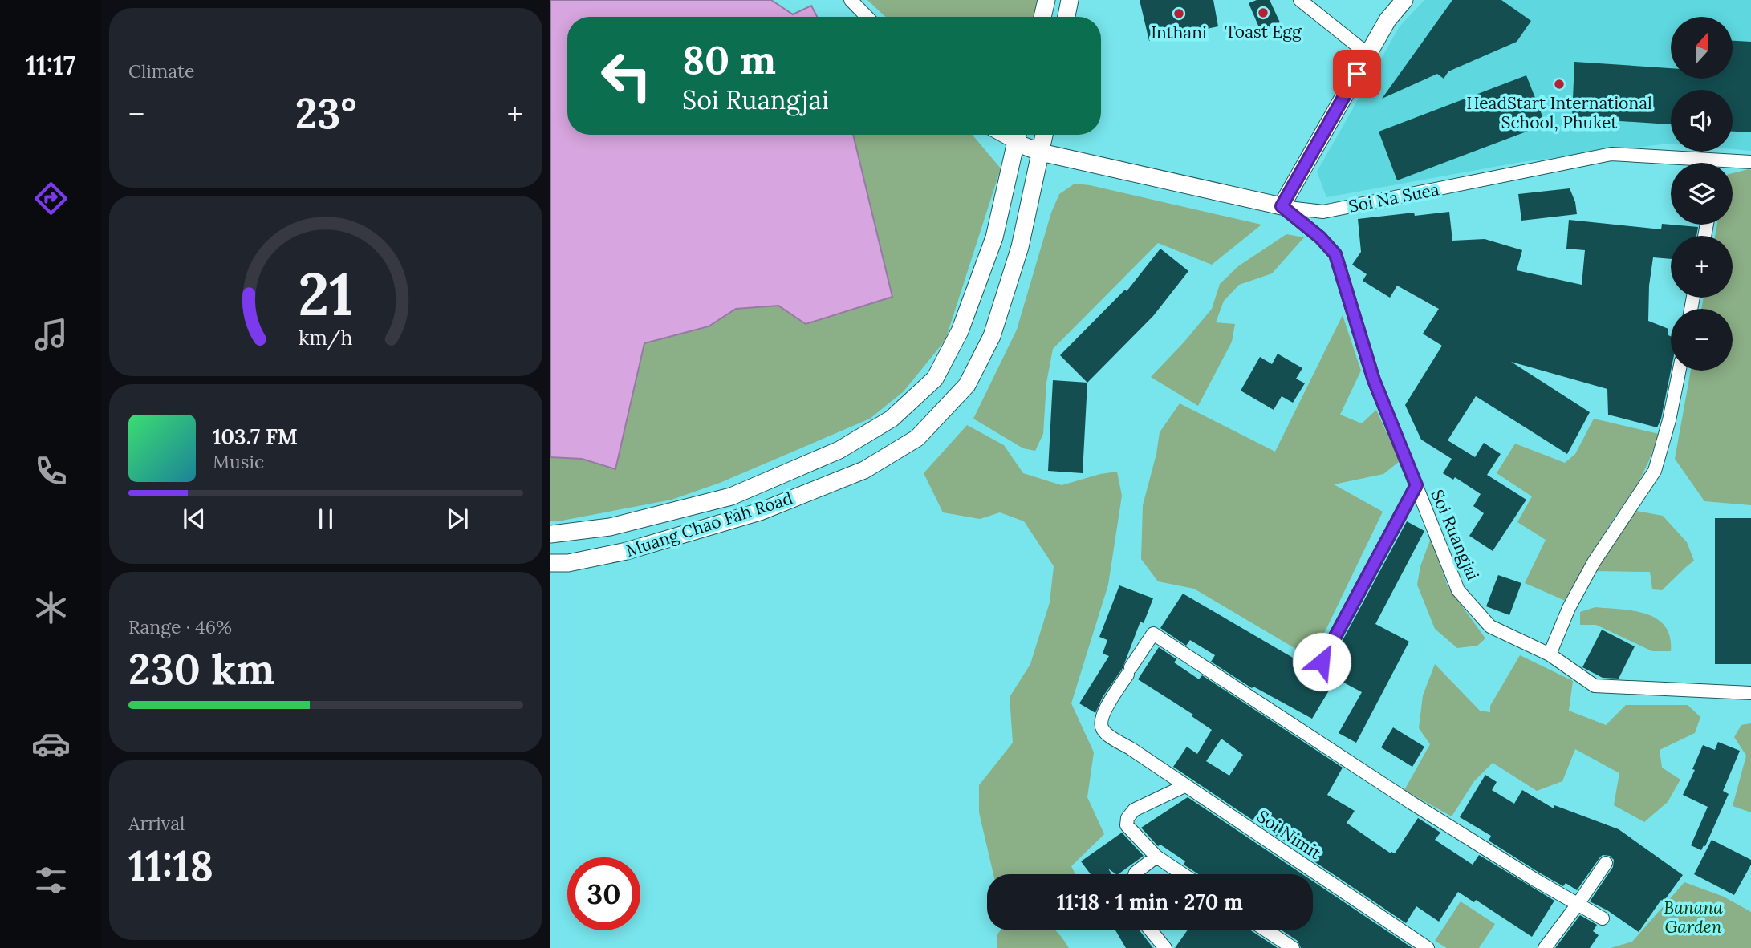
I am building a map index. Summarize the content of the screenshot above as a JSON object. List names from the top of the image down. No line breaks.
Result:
{"streets":{"street":["Soi Na Suea","Muang Chao Fah Road","Soi Ruangjai","Soi Nimit"]},"crossings":[["Soi Na Suea","Muang Chao Fah Road"],["Soi Na Suea","Soi Ruangjai"]],"parks":["Banana Garden"],"places":["Toast Egg","Inthani","HeadStart International School, Phuket"],"north":"top","page":{"tabs":"11:17","tile":["Climate",["Range · 46%","230 km"],["Arrival","11:18"]],"map_buttons":["+","−"],"turn":["80 m","Soi Ruangjai"],"heat":["−","23°","+"],"song":["103.7 FM","Music"],"limit":"30","trip":"11:18 · 1 min · 270 m","gauge":["21","km/h"]}}
